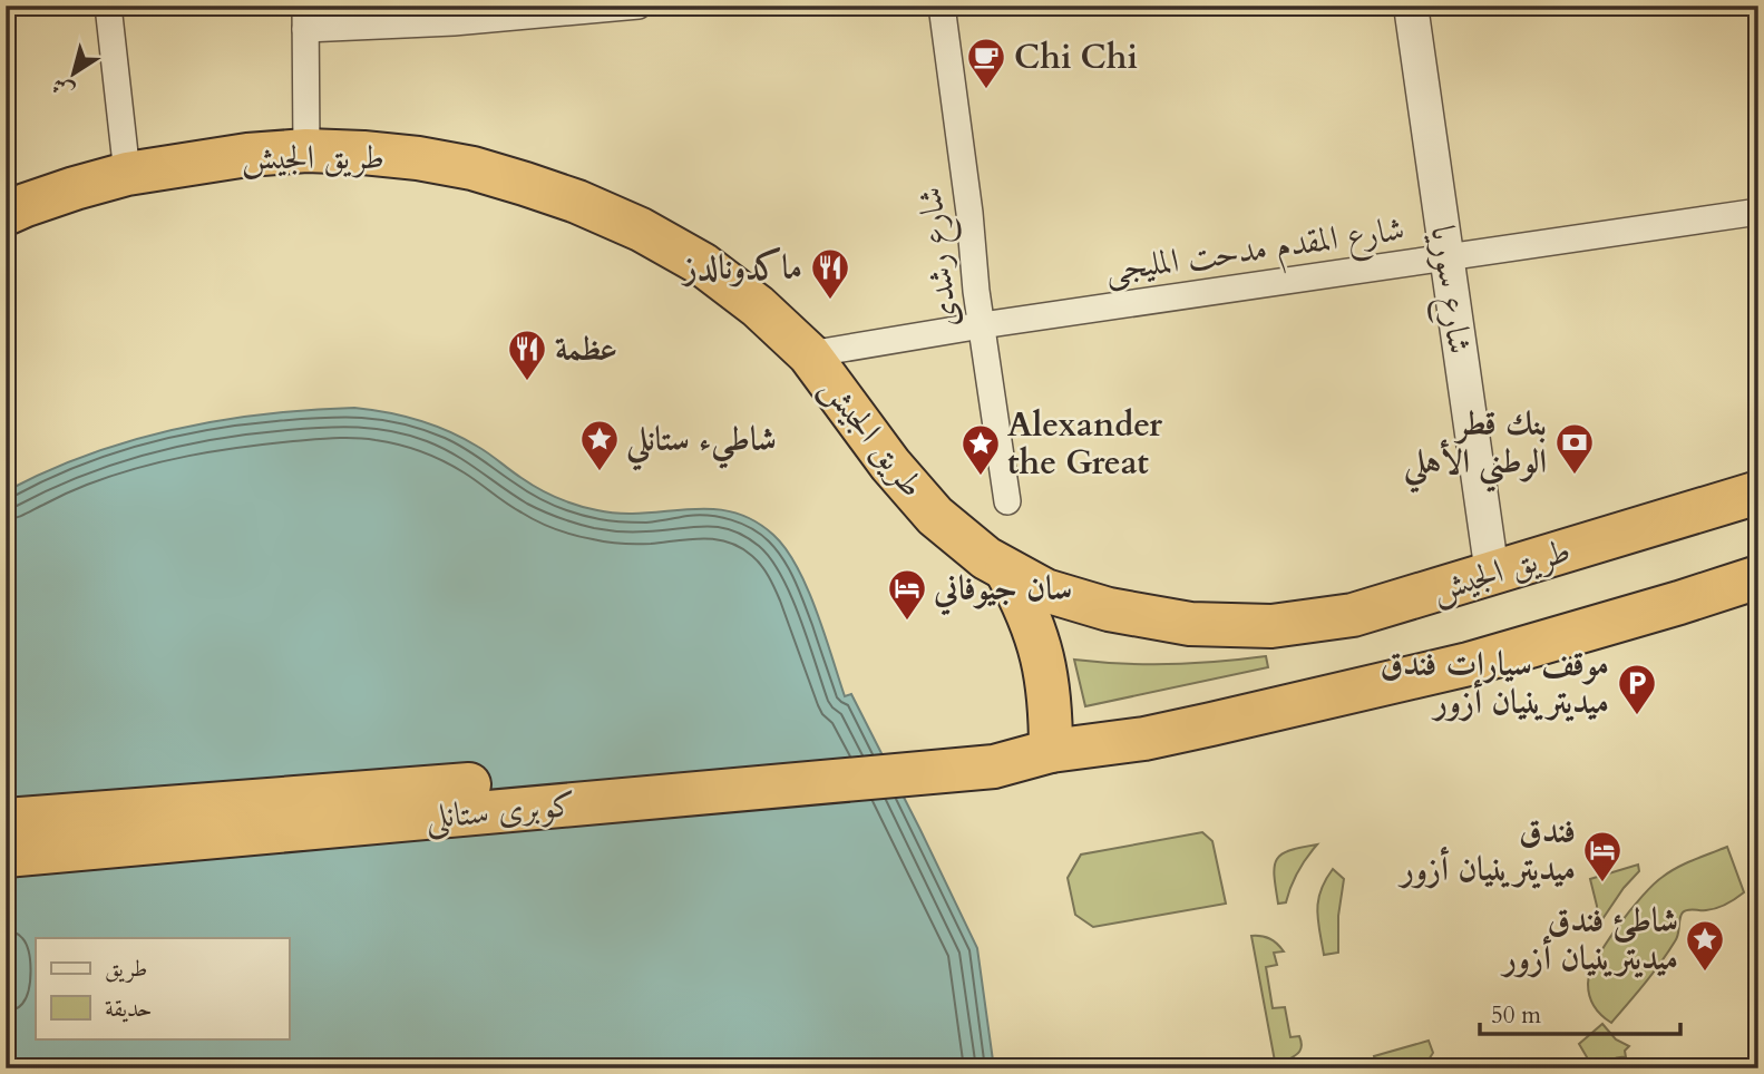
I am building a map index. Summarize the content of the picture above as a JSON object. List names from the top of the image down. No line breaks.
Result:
{"streets":{"highway":["طريق الجيش","كوبرى ستانلى"],"street":["شارع المقدم مدحت المليجى","شارع رشدى","شارع سوريا"]},"crossings":[["طريق الجيش","شارع المقدم مدحت المليجى"],["طريق الجيش","شارع سوريا"],["شارع المقدم مدحت المليجى","شارع رشدى"],["شارع المقدم مدحت المليجى","شارع سوريا"]],"places":{"cafe":["Chi Chi"],"restaurant":["ماكدونالدز","عظمة"],"place":["شاطيء ستانلي","Alexander the Great","شاطئ فندق ميديترينيان أزور"],"bank":["بنك قطر الوطني الأهلي"],"hotel":["سان جيوفاني","فندق ميديترينيان أزور"],"parking":["موقف سيارات فندق ميديترينيان أزور"]},"legend":["طريق","حديقة"],"scale_bar":"50 m","north":"bottom left"}
